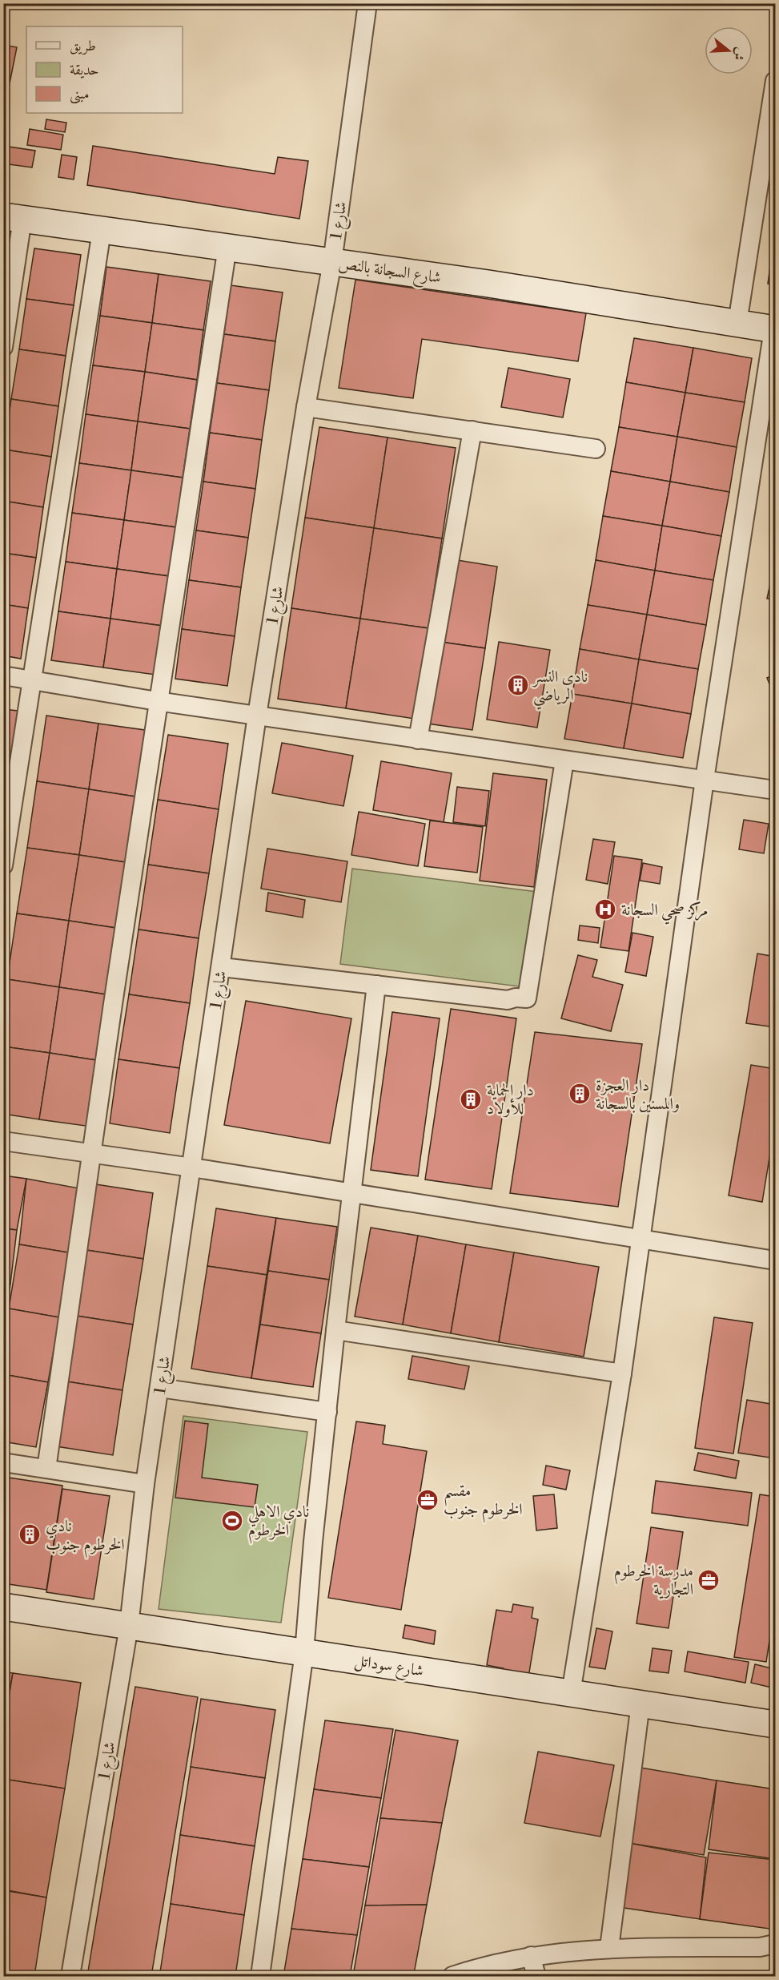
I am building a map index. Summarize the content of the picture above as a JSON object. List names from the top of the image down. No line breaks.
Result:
{"streets":{"street":["شارع 1","شارع السجانة بالنص","شارع سوداتل"]},"crossings":[["شارع 1","شارع السجانة بالنص"],["شارع 1","شارع سوداتل"]],"places":{"building":["نادي النسر الرياضي","دار العجزة والمسنين بالسجانة","دار الحماية للأولاد","نادي الخرطوم جنوب"],"hospital":["مركز صحي السجانة"],"office":["مقسم الخرطوم جنوب","مدرسة الخرطوم التجارية"],"sports":["نادي الاهلي الخرطوم"]},"legend":["طريق","حديقة","مبنى"],"north":"right"}
